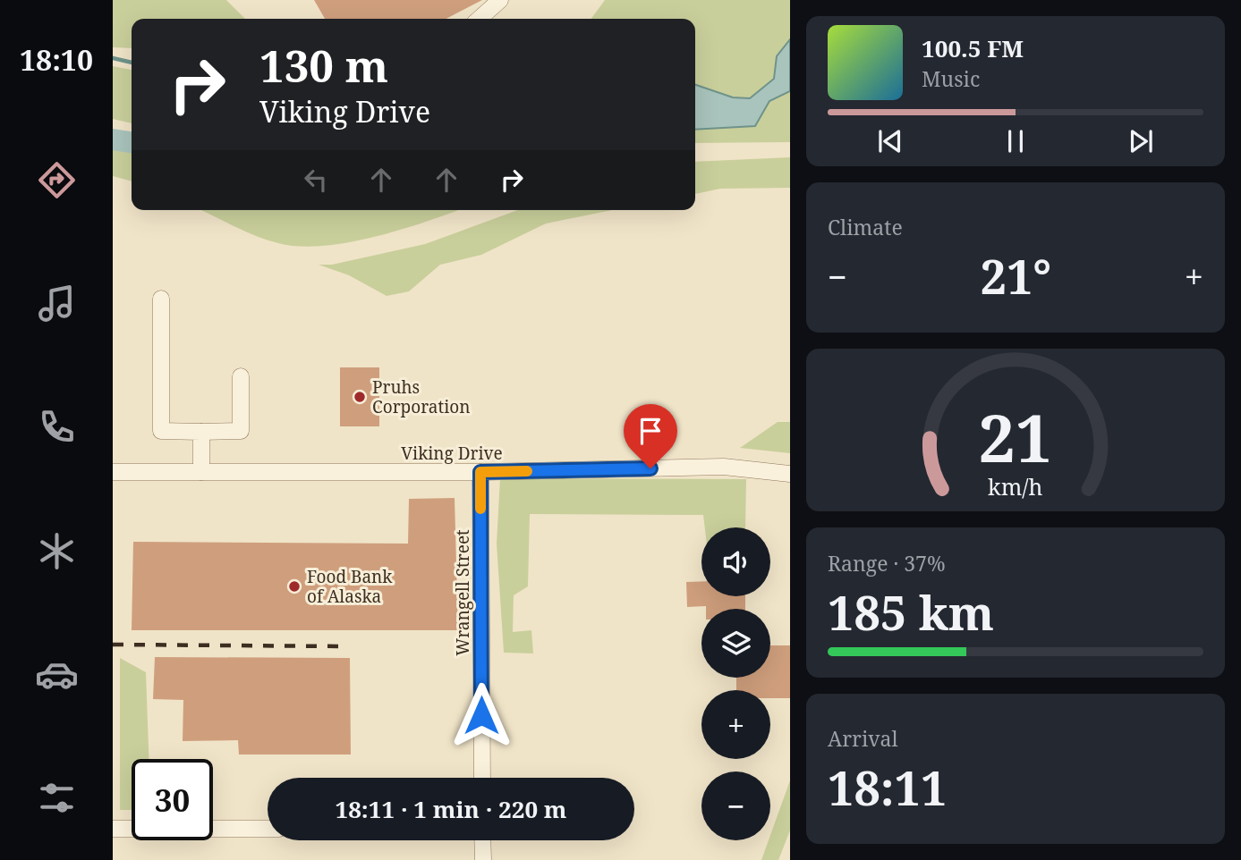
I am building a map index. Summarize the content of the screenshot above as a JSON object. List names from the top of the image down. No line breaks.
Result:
{"streets":{"street":["Viking Drive","Wrangell Street"]},"crossings":[["Viking Drive","Wrangell Street"]],"places":["Pruhs Corporation","Food Bank of Alaska"],"page":{"tabs":"18:10","turn":["130 m","Viking Drive"],"song":["100.5 FM","Music"],"tile":["Climate",["Range · 37%","185 km"],["Arrival","18:11"]],"heat":["−","21°","+"],"map_buttons":["+","−"],"limit":"30","trip":"18:11 · 1 min · 220 m","gauge":["21","km/h"]}}
